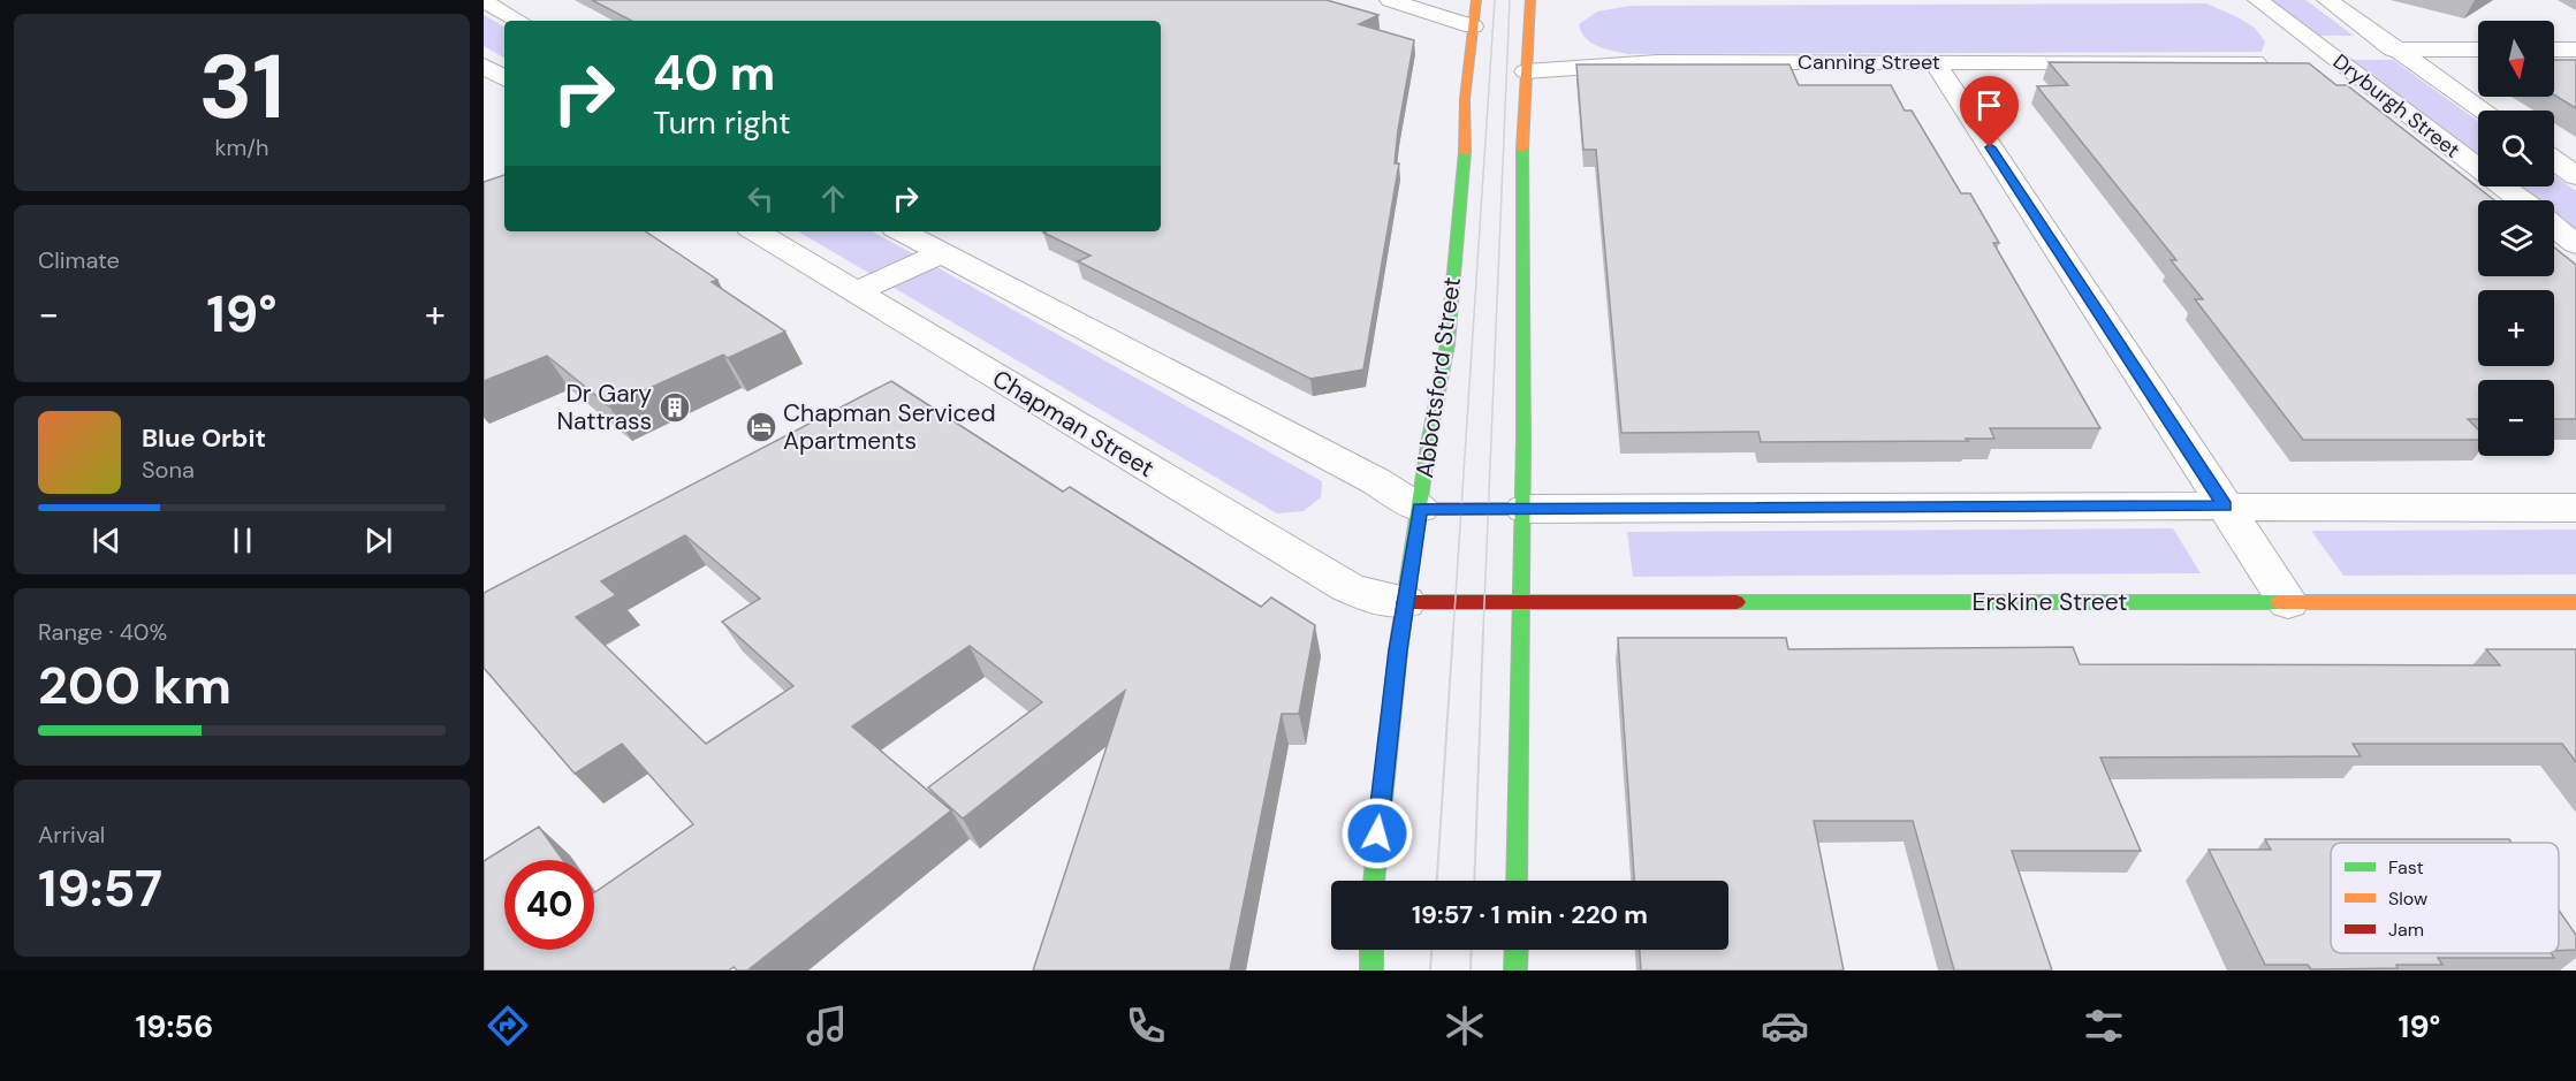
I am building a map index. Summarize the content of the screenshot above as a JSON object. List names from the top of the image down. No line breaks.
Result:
{"streets":{"street":["Canning Street","Dryburgh Street","Abbotsford Street","Chapman Street","Erskine Street"]},"crossings":[["Abbotsford Street","Chapman Street"],["Abbotsford Street","Erskine Street"],["Chapman Street","Erskine Street"]],"places":{"building":["Dr Gary Nattrass"],"hotel":["Chapman Serviced Apartments"]},"legend":["Fast","Slow","Jam"],"north":"bottom","page":{"tile":[["31","km/h"],"Climate",["Range · 40%","200 km"],["Arrival","19:57"]],"map_buttons":["+","−"],"turn":["40 m","Turn right"],"heat":["−","19°","+"],"song":["Blue Orbit","Sona"],"limit":"40","trip":"19:57 · 1 min · 220 m","tabs":["19:56","19°"]}}
